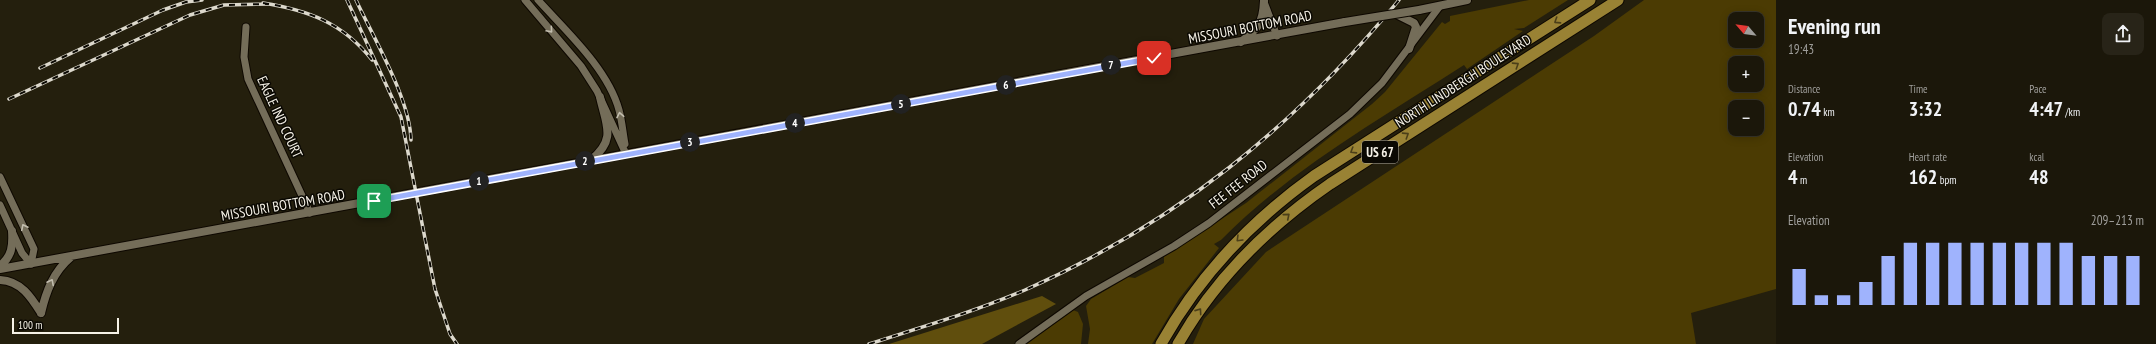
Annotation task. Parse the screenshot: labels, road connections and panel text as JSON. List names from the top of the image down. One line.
{"streets":{"highway":["NORTH LINDBERGH BOULEVARD","US 67"],"street":["MISSOURI BOTTOM ROAD","EAGLE IND COURT","FEE FEE ROAD"]},"crossings":[["MISSOURI BOTTOM ROAD","EAGLE IND COURT"],["MISSOURI BOTTOM ROAD","FEE FEE ROAD"]],"scale_bar":"100 m","north":"top left","page":{"heading":["Evening run","19:43"],"map_buttons":["+","−"],"pins":["7","6","5","4","3","2","1"],"stats":[["Distance","0.74 km"],["Time","3:32"],["Pace","4:47 /km"],["Elevation","4 m"],["Heart rate","162 bpm"],["kcal","48"]],"chart":["Elevation","209–213 m"],"scale":"100 m"}}
